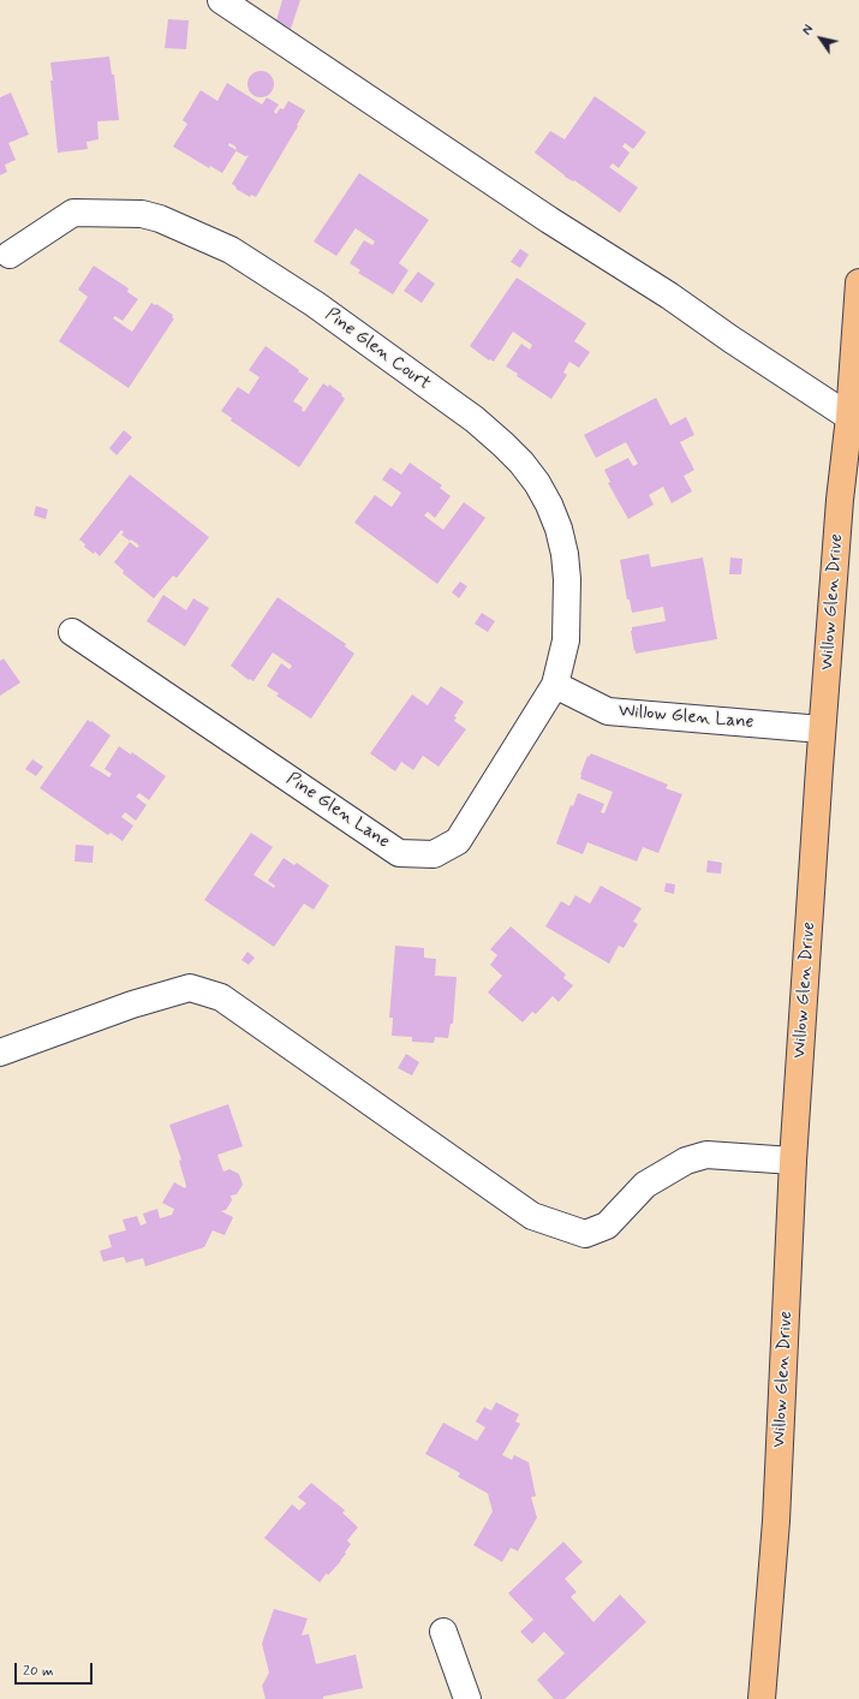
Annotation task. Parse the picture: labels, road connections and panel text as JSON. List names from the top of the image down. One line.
{"streets":{"main road":["Willow Glen Drive"],"street":["Pine Glen Court","Willow Glen Lane","Pine Glen Lane"]},"crossings":[["Pine Glen Court","Willow Glen Lane"],["Pine Glen Court","Pine Glen Lane"],["Willow Glen Drive","Willow Glen Lane"],["Willow Glen Lane","Pine Glen Lane"]],"scale_bar":"20 m","north":"top left"}
